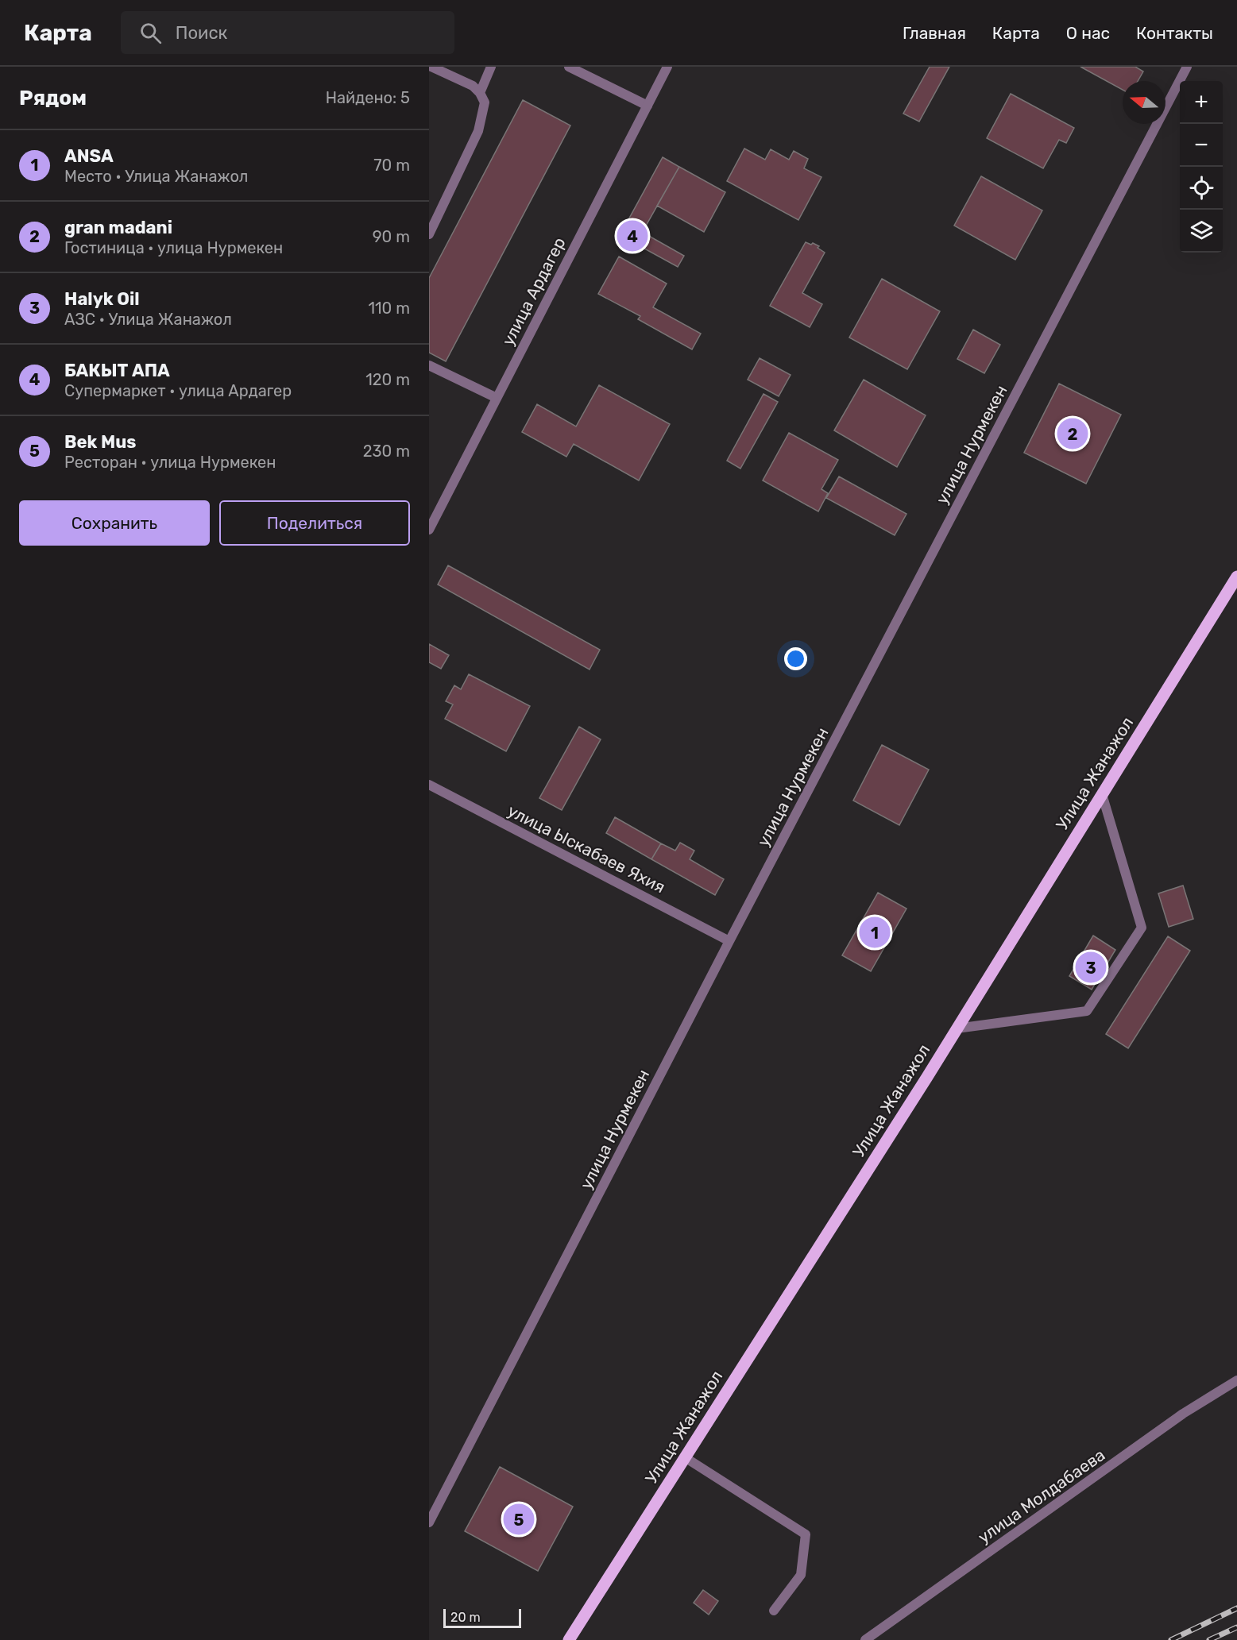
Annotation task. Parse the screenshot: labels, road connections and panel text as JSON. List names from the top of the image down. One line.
{"streets":{"main road":["Улица Жанажол"],"street":["улица Ардагер","улица Нурмекен","улица Ыскабаев Яхия","улица Молдабаева"]},"crossings":[["улица Нурмекен","улица Ыскабаев Яхия"]],"scale_bar":"20 m","north":"left","page":{"header":"Карта","search":"Поиск","nav":["Главная","Карта","О нас","Контакты"],"heading":["Рядом","Найдено: 5"],"map_buttons":["+","−"],"list":[{"mark":"1","name":"ANSA","note":"Место · Улица Жанажол","value":"70 m"},{"mark":"2","name":"gran madani","note":"Гостиница · улица Нурмекен","value":"90 m"},{"mark":"3","name":"Halyk Oil","note":"АЗС · Улица Жанажол","value":"110 m"},{"mark":"4","name":"БАКЫТ АПА","note":"Супермаркет · улица Ардагер","value":"120 m"},{"mark":"5","name":"Bek Mus","note":"Ресторан · улица Нурмекен","value":"230 m"}],"pins":["4","2","1","3","5"],"buttons":["Сохранить","Поделиться"],"scale":"20 m"}}
